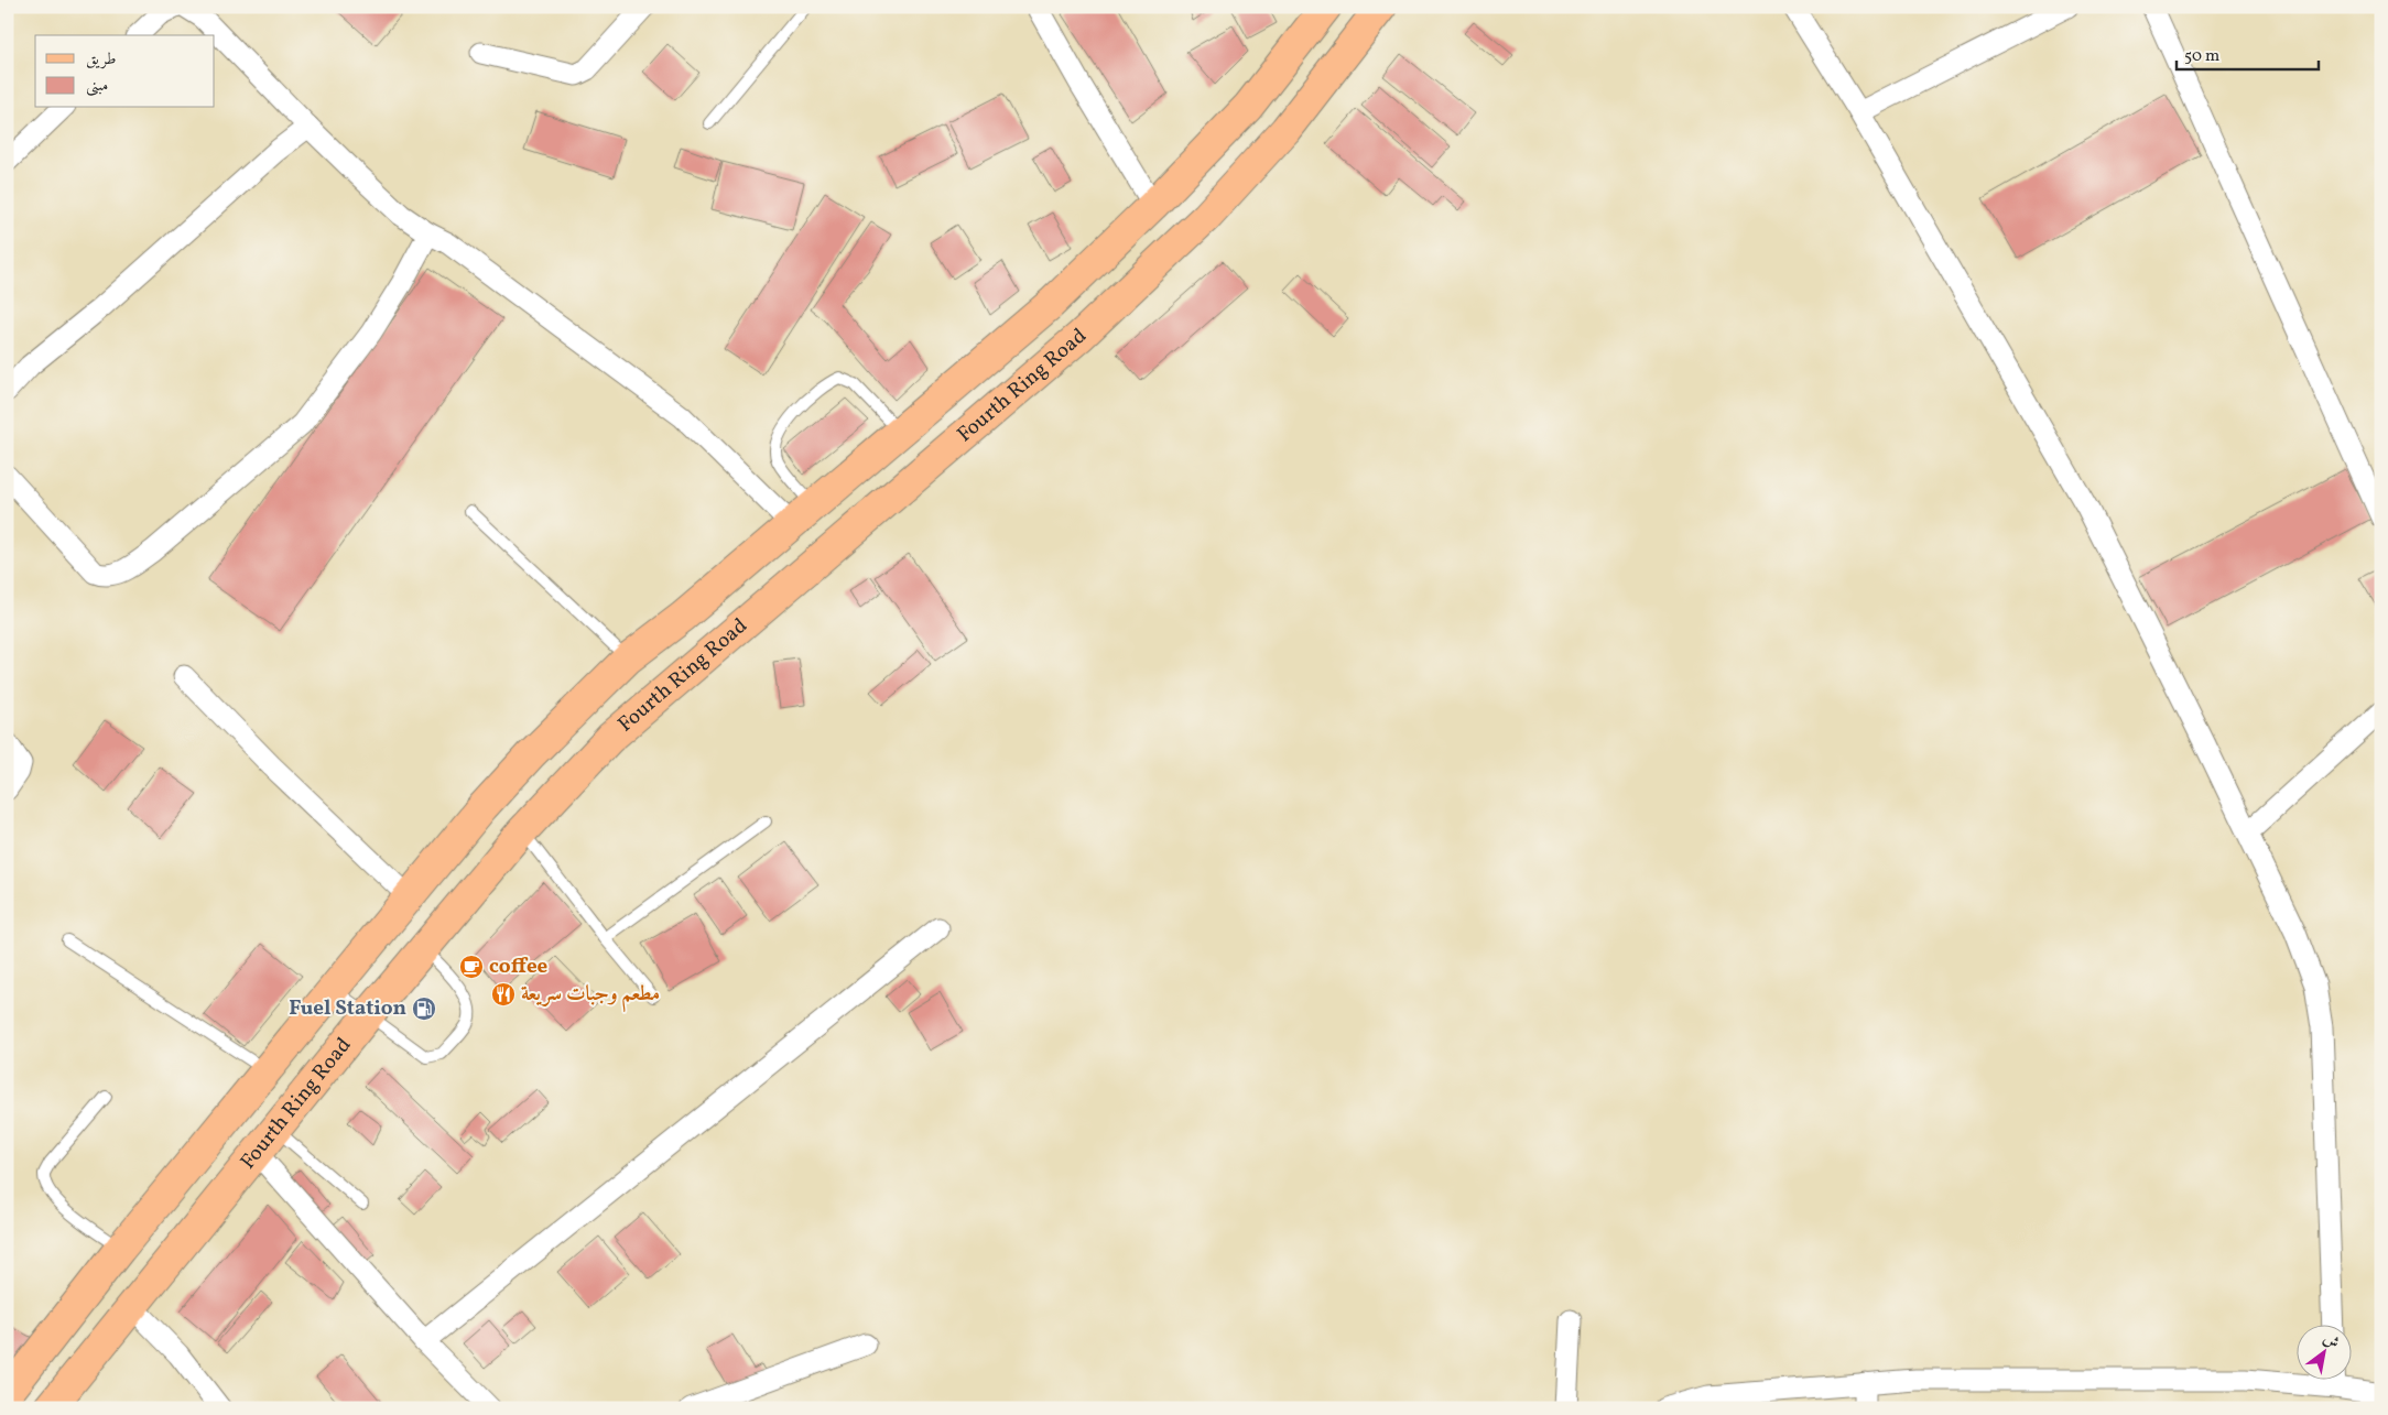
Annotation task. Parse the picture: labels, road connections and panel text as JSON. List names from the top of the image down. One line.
{"streets":{"main road":["Fourth Ring Road"]},"places":{"cafe":["coffee"],"restaurant":["مطعم وجبات سريعة"],"fuel station":["Fuel Station"]},"legend":["طريق","مبنى"],"scale_bar":"50 m","north":"top right"}
